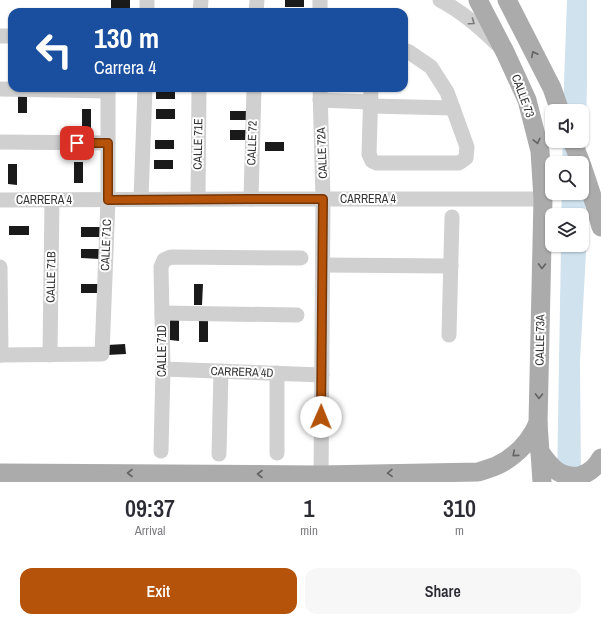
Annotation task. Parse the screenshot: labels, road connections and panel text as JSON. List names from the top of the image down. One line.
{"streets":{"main road":["CALLE 73","CALLE 73A"],"street":["CALLE 72","CALLE 71E","CALLE 72A","CARRERA 4","CALLE 71C","CALLE 71B","CALLE 71D","CARRERA 4D"]},"crossings":[["CALLE 73","CARRERA 4"],["CALLE 73","CALLE 73A"],["CALLE 72","CARRERA 4"],["CALLE 71E","CARRERA 4"],["CALLE 72A","CARRERA 4"],["CALLE 72A","CARRERA 4D"],["CARRERA 4","CALLE 71C"],["CARRERA 4","CALLE 71B"],["CARRERA 4","CALLE 73A"],["CALLE 71C","CALLE 71B"],["CALLE 71D","CARRERA 4D"]],"one_way":["CALLE 73A"],"page":{"turn":["130 m","Carrera 4"],"eta":["09:37","Arrival","1","min","310","m"],"buttons":["Exit","Share"]}}
